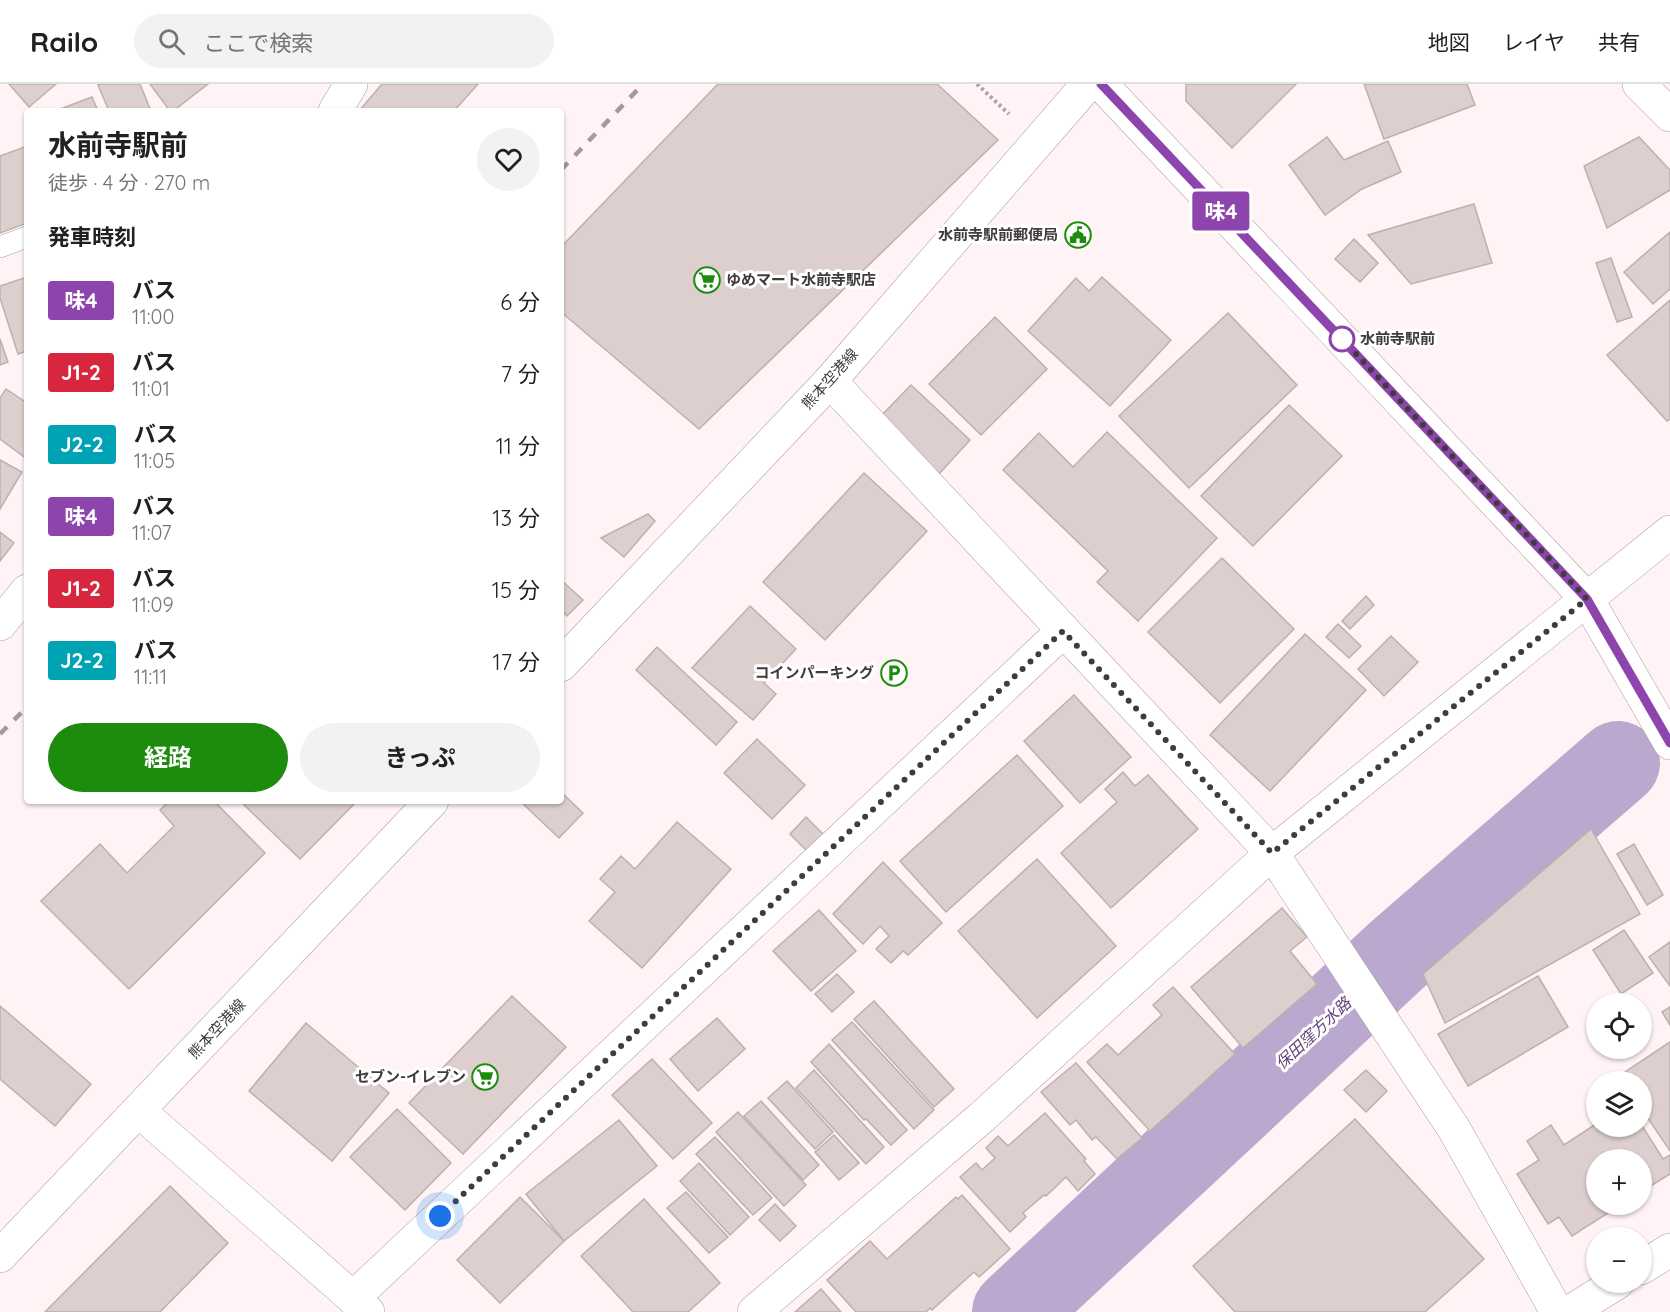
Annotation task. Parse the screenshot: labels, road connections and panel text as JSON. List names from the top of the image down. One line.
{"streets":{"street":["熊本空港線"]},"water":["保田窪方水路"],"places":{"public building":["水前寺駅前郵便局"],"supermarket":["ゆめマート水前寺駅店","セブン-イレブン"],"other":["水前寺駅前"],"parking":["コインパーキング"]},"lines":["bus line 味4"],"page":{"header":"Railo","search":"ここで検索","nav":["地図","レイヤ","共有"],"on_map":"味4","heading":[["水前寺駅前","徒歩 · 4 分 · 270 m"],"発車時刻"],"list":[{"mark":"味4","name":"バス","note":"11:00","value":"6 分"},{"mark":"J1-2","name":"バス","note":"11:01","value":"7 分"},{"mark":"J2-2","name":"バス","note":"11:05","value":"11 分"},{"mark":"味4","name":"バス","note":"11:07","value":"13 分"},{"mark":"J1-2","name":"バス","note":"11:09","value":"15 分"},{"mark":"J2-2","name":"バス","note":"11:11","value":"17 分"}],"buttons":["経路","きっぷ"],"map_buttons":["+","−"]}}
